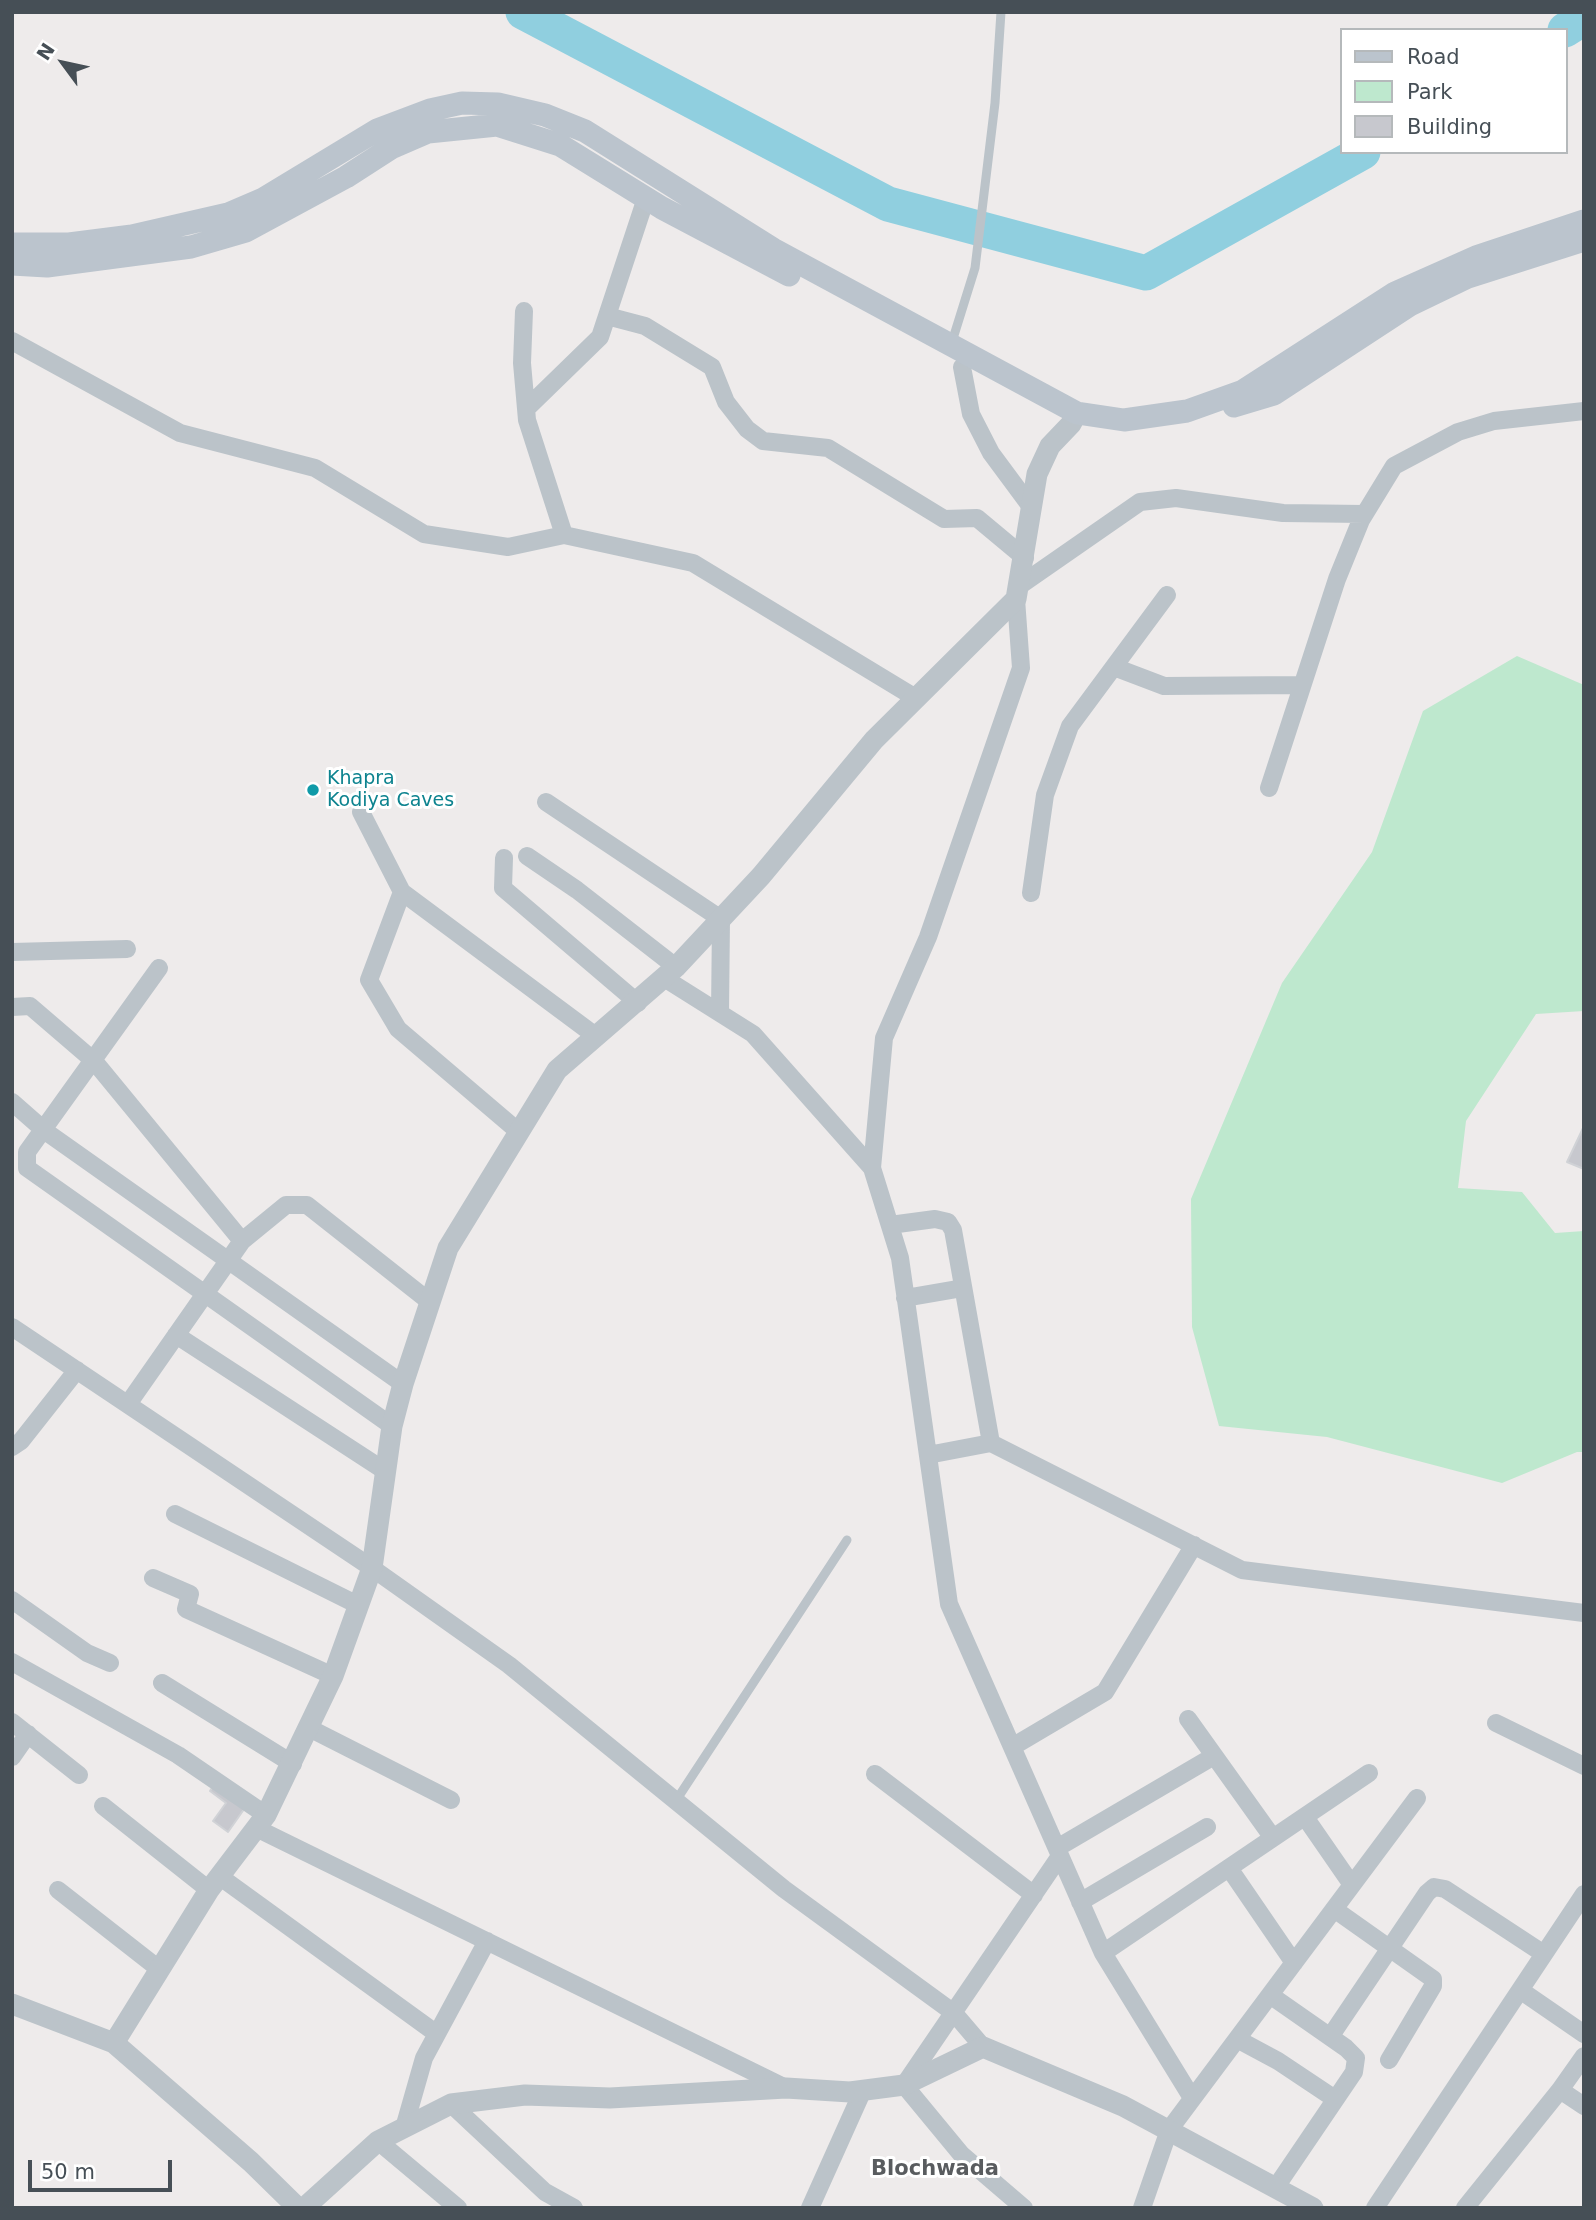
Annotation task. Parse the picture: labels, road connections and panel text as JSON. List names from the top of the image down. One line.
{"districts":["Blochwada"],"places":["Khapra Kodiya Caves"],"legend":["Road","Park","Building"],"scale_bar":"50 m","north":"top left"}
